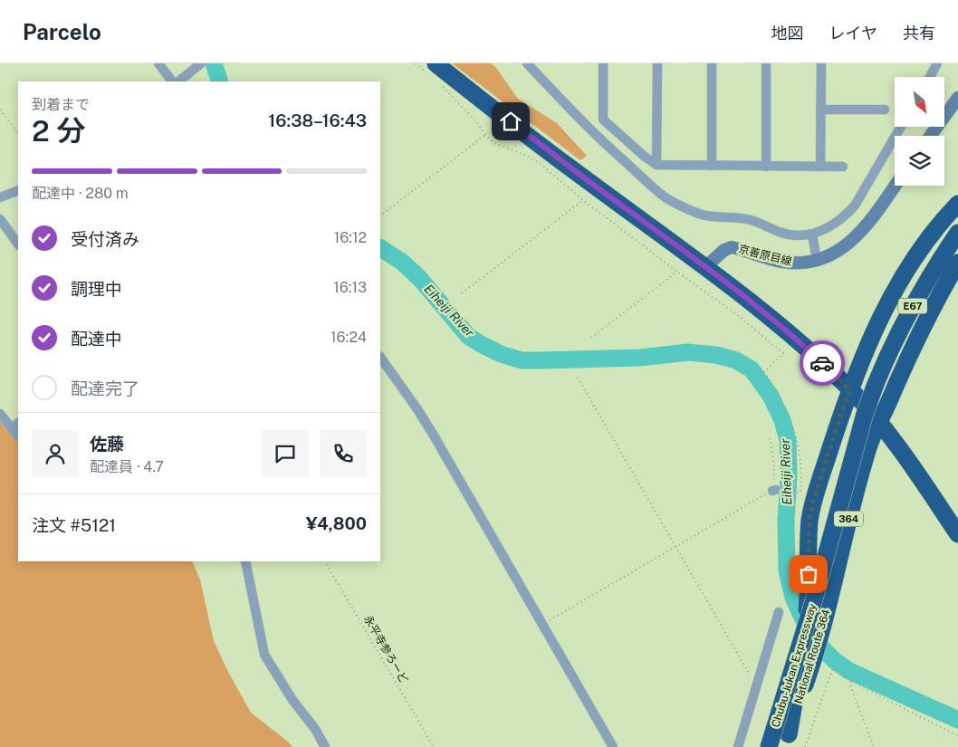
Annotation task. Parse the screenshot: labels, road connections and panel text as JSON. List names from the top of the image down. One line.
{"streets":{"highway":["E67","364","National Route 364","Chubu-Jukan Expressway"],"main road":["京善原目線"],"path":["永平寺参ろーど"]},"water":["Eiheiji River"],"north":"bottom right","page":{"header":"Parcelo","nav":["地図","レイヤ","共有"],"heading":["2 分","到着まで","16:38–16:43"],"panel":["佐藤","配達員 · 4.7","注文 #5121","¥4,800"],"bar":"配達中 · 280 m","list":[["受付済み","16:12"],["調理中","16:13"],["配達中","16:24"],"配達完了"]}}
